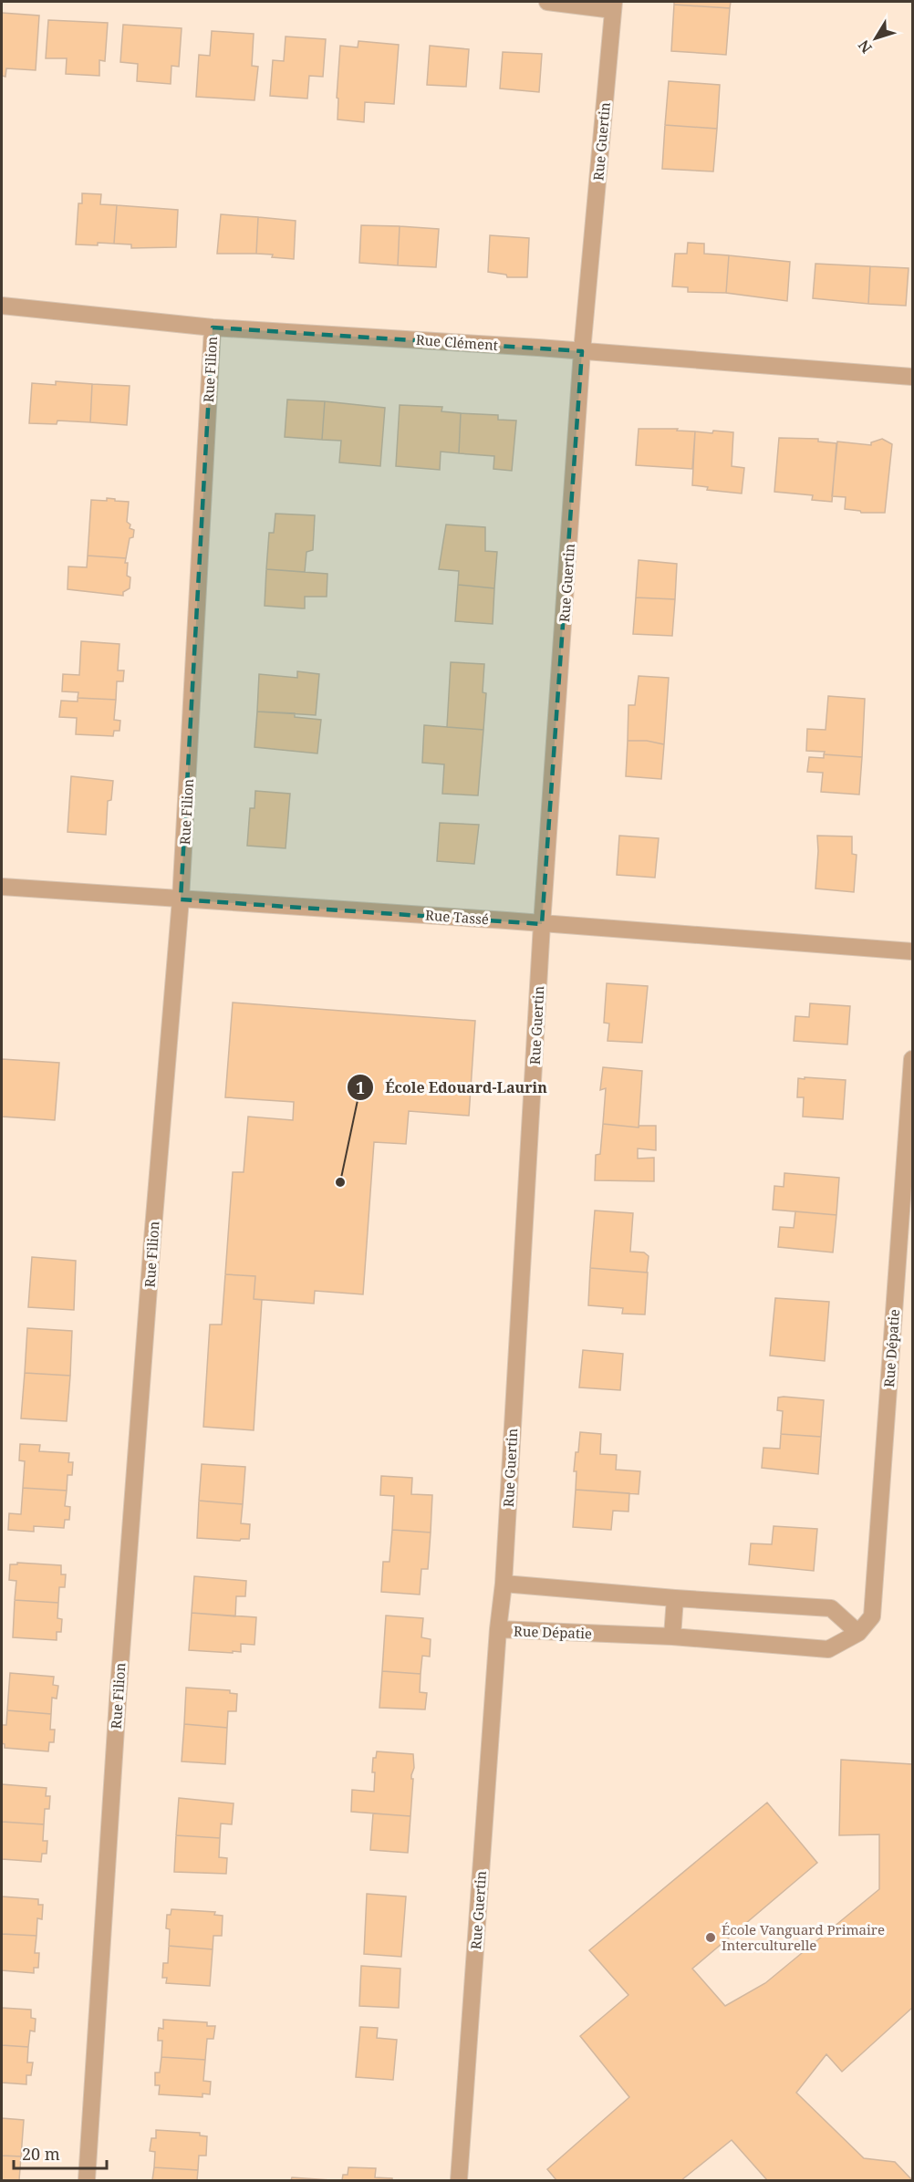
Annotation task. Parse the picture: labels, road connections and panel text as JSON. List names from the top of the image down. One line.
{"streets":{"street":["Rue Guertin","Rue Clément","Rue Filion","Rue Tassé","Rue Dépatie"]},"crossings":[["Rue Guertin","Rue Clément"],["Rue Guertin","Rue Tassé"],["Rue Guertin","Rue Dépatie"],["Rue Clément","Rue Filion"],["Rue Filion","Rue Tassé"]],"places":["École Edouard-Laurin","École Vanguard Primaire Interculturelle"],"scale_bar":"20 m","north":"bottom left"}
